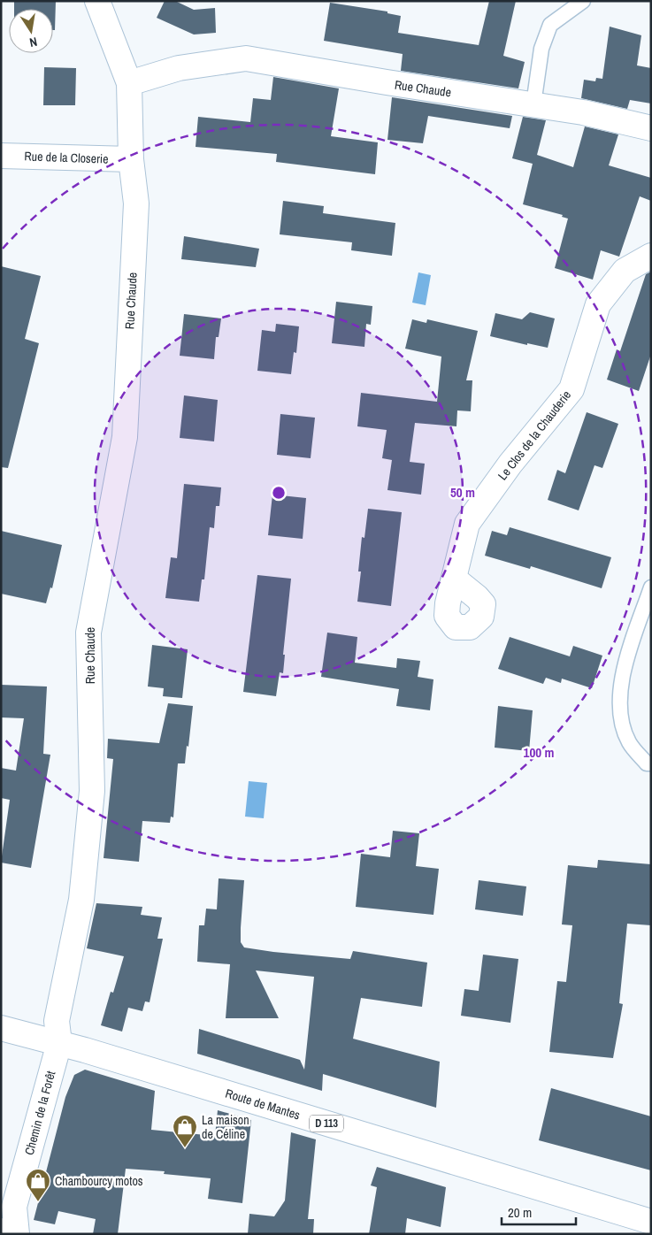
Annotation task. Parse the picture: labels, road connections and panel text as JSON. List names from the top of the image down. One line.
{"streets":{"street":["Rue Chaude","Rue de la Closerie","Le Clos de la Chauderie","Route de Mantes","Chemin de la Forêt","D 113"]},"crossings":[["Rue Chaude","Rue de la Closerie"],["Rue Chaude","Route de Mantes"],["Rue Chaude","Chemin de la Forêt"],["Route de Mantes","Chemin de la Forêt"]],"places":{"shop":["La maison de Céline","Chambourcy motos"]},"scale_bar":"20 m","north":"bottom","rings":["50 m","100 m"]}
